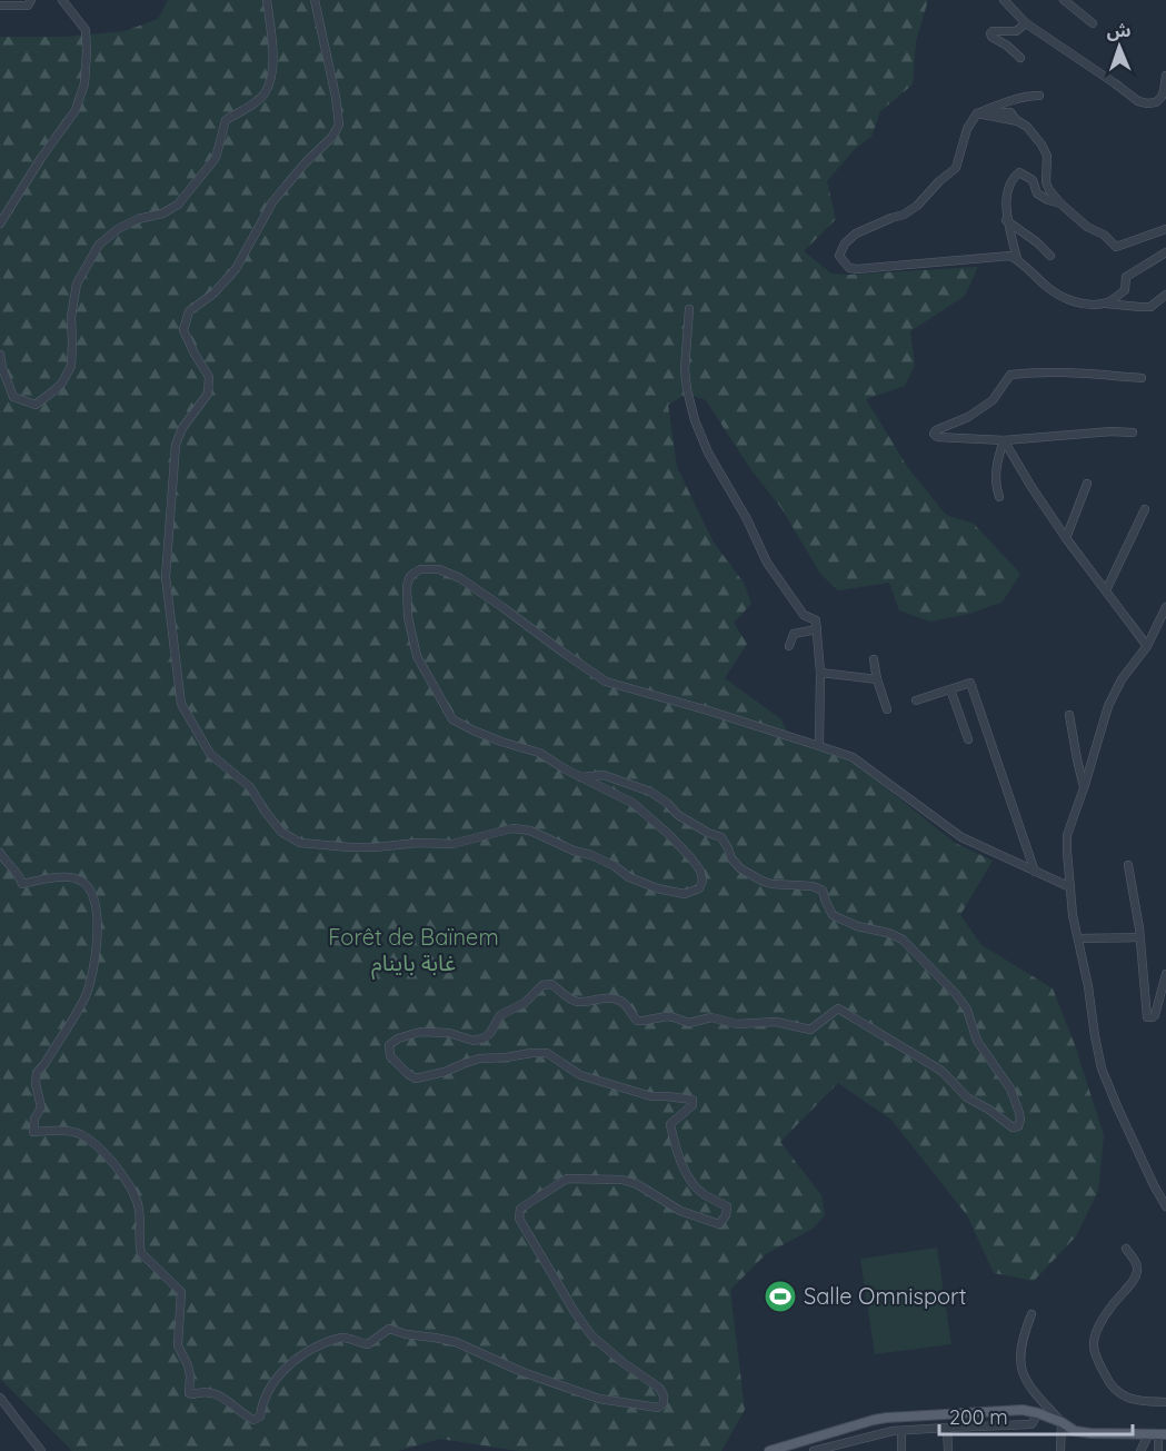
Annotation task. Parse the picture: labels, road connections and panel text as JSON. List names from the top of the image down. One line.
{"parks":["Forêt de Baïnem غابة باينام"],"places":{"sports":["Salle Omnisport"]},"scale_bar":"200 m","north":"top"}
